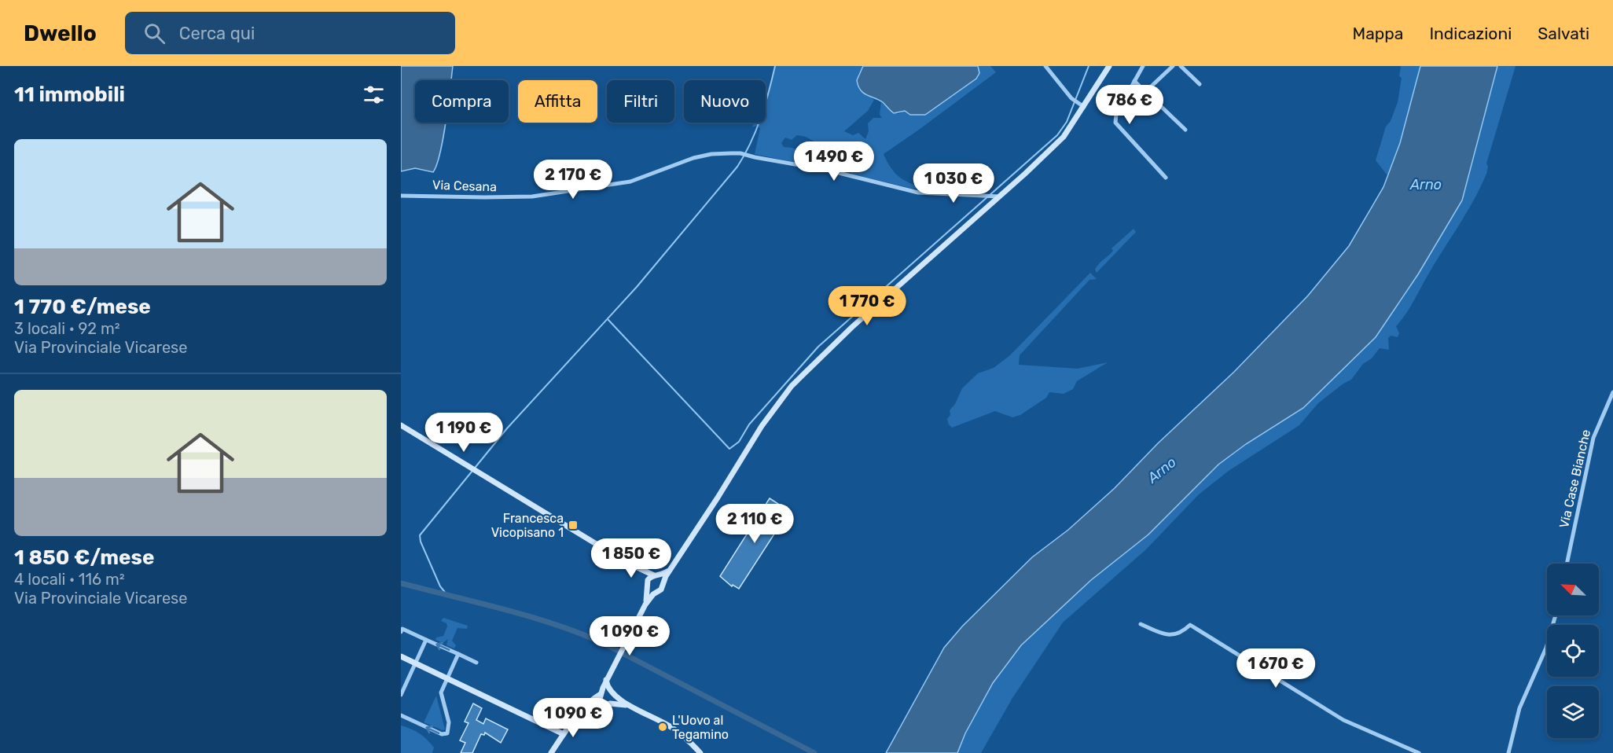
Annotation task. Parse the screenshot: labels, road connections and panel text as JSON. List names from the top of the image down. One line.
{"streets":{"street":["Via Cesana","Via Case Bianche"]},"water":["Arno"],"places":{"transit":["Francesca Vicopisano 1"],"other":["L'Uovo al Tegamino"]},"north":"top left","page":{"header":"Dwello","search":"Cerca qui","nav":["Mappa","Indicazioni","Salvati"],"heading":"11 immobili","chip":["Compra","Affitta","Filtri","Nuovo"],"price":["786 €","1 490 €","2 170 €","1 030 €","1 770 €","1 190 €","2 110 €","1 850 €","1 090 €","1 670 €","1 090 €"],"list":[{"name":"1 770 €/mese","note":"3 locali · 92 m² · Via Provinciale Vicarese"},{"name":"1 850 €/mese","note":"4 locali · 116 m² · Via Provinciale Vicarese"}]}}
